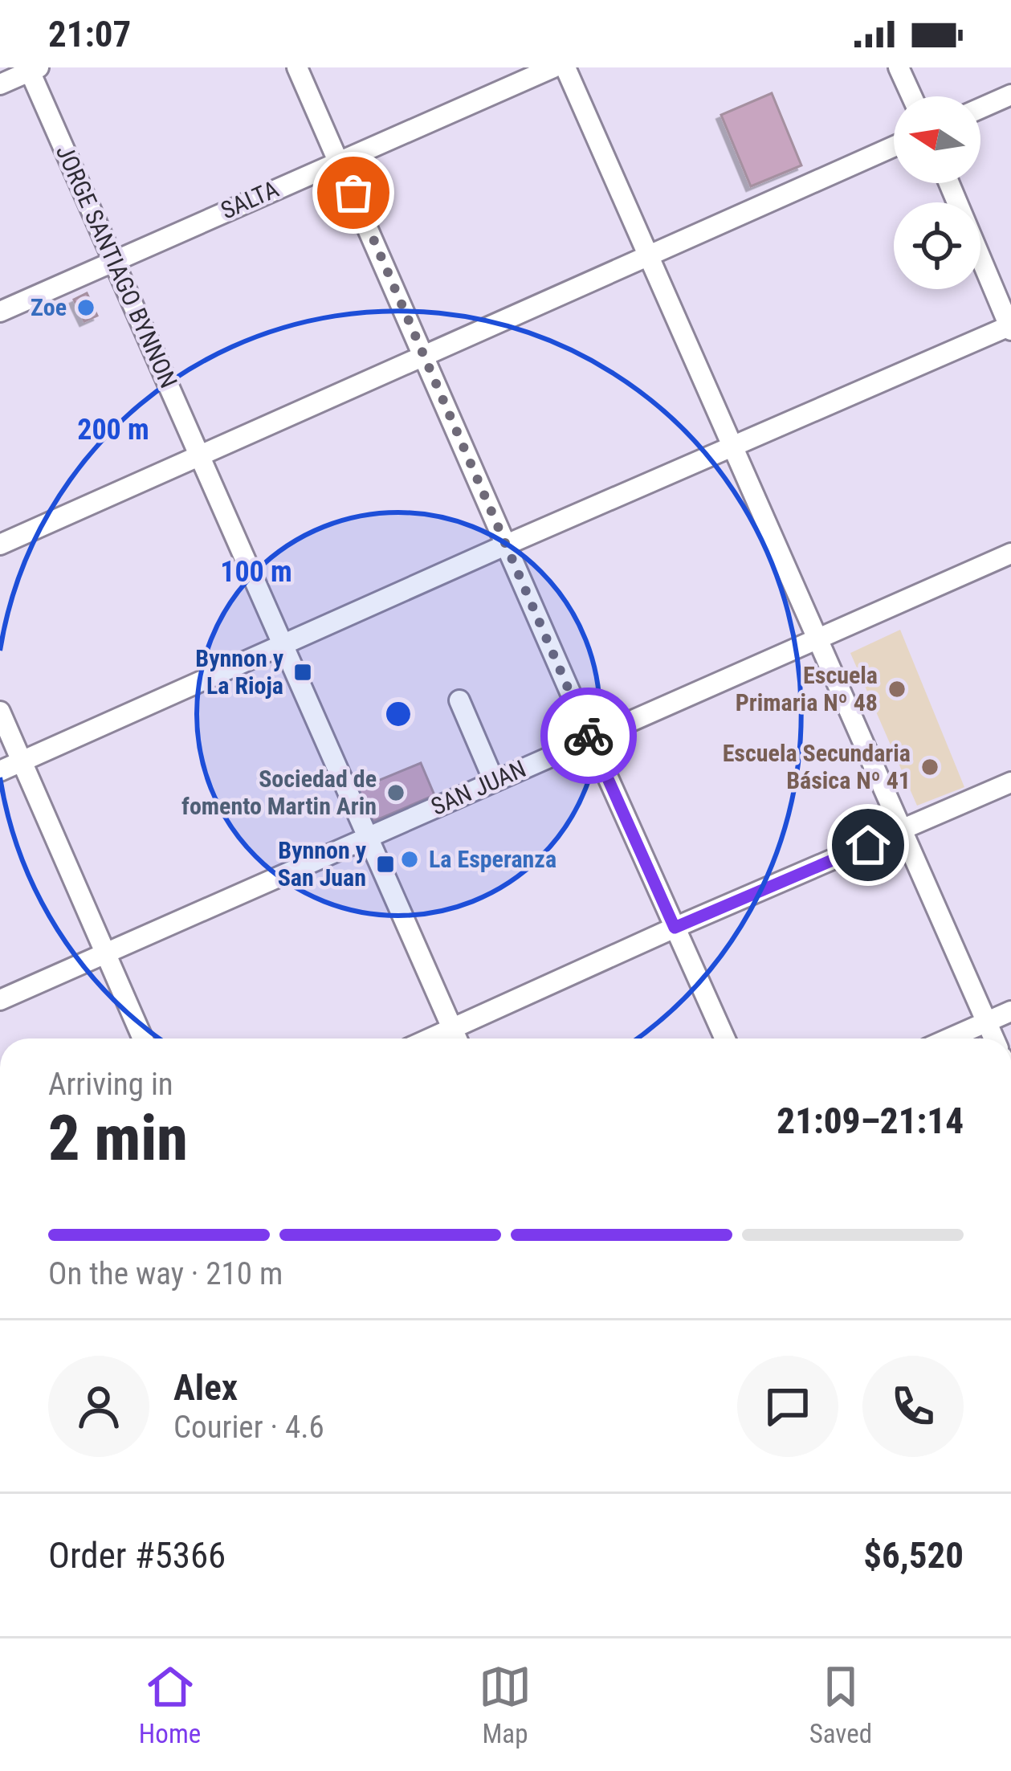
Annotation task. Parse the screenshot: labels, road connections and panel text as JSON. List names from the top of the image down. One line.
{"streets":{"street":["SALTA","JORGE SANTIAGO BYNNON","SAN JUAN"]},"crossings":[["SALTA","JORGE SANTIAGO BYNNON"],["JORGE SANTIAGO BYNNON","SAN JUAN"]],"places":{"other":["Zoe","Escuela Primaria Nº 48","Escuela Secundaria Básica Nº 41","Sociedad de fomento Martin Arin","La Esperanza"],"transit":["Bynnon y La Rioja","Bynnon y San Juan"]},"north":"left","page":{"status":"21:07","heading":["2 min","Arriving in","21:09–21:14"],"panel":["Alex","Courier · 4.6","Order #5366","$6,520"],"bar":"On the way · 210 m","tabs":["Home","Map","Saved"]},"rings":["200 m","100 m"]}
